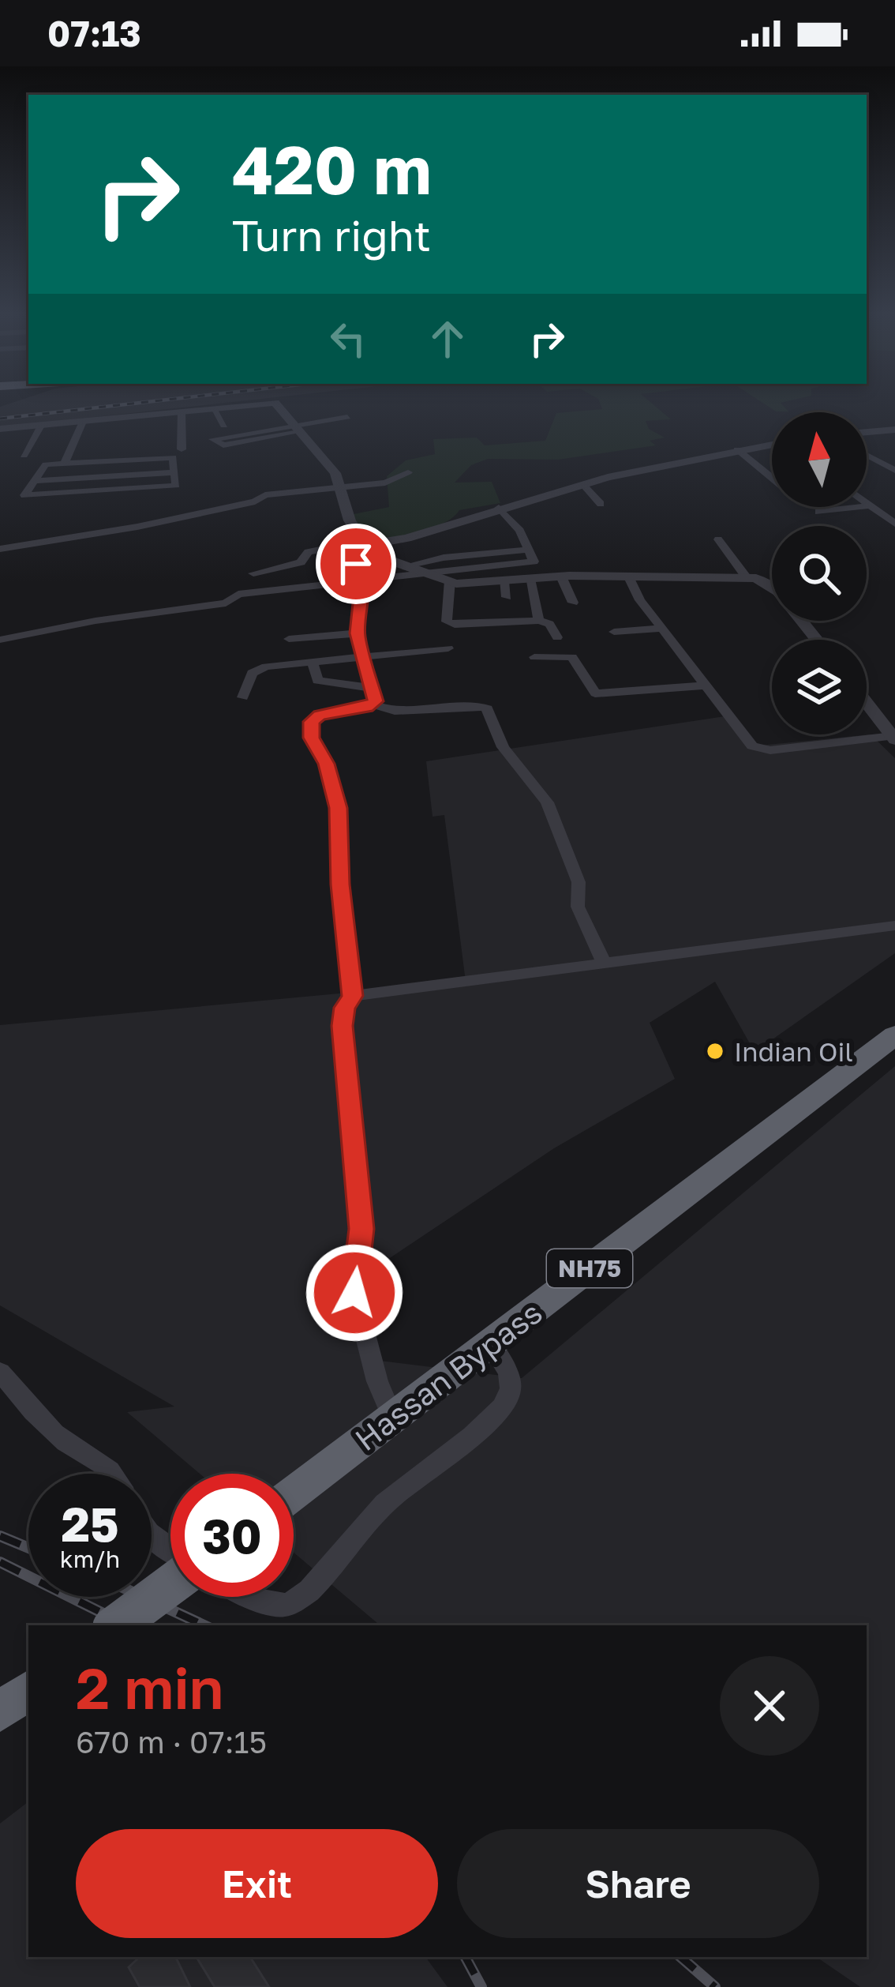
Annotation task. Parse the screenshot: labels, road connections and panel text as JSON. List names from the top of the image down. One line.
{"streets":{"highway":["NH75","Hassan Bypass"]},"places":["Indian Oil"],"north":"top","page":{"status":"07:13","turn":["420 m","Turn right"],"speed":"25 km/h","limit":"30","heading":["2 min","670 m · 07:15"],"buttons":["Exit","Share"]}}
